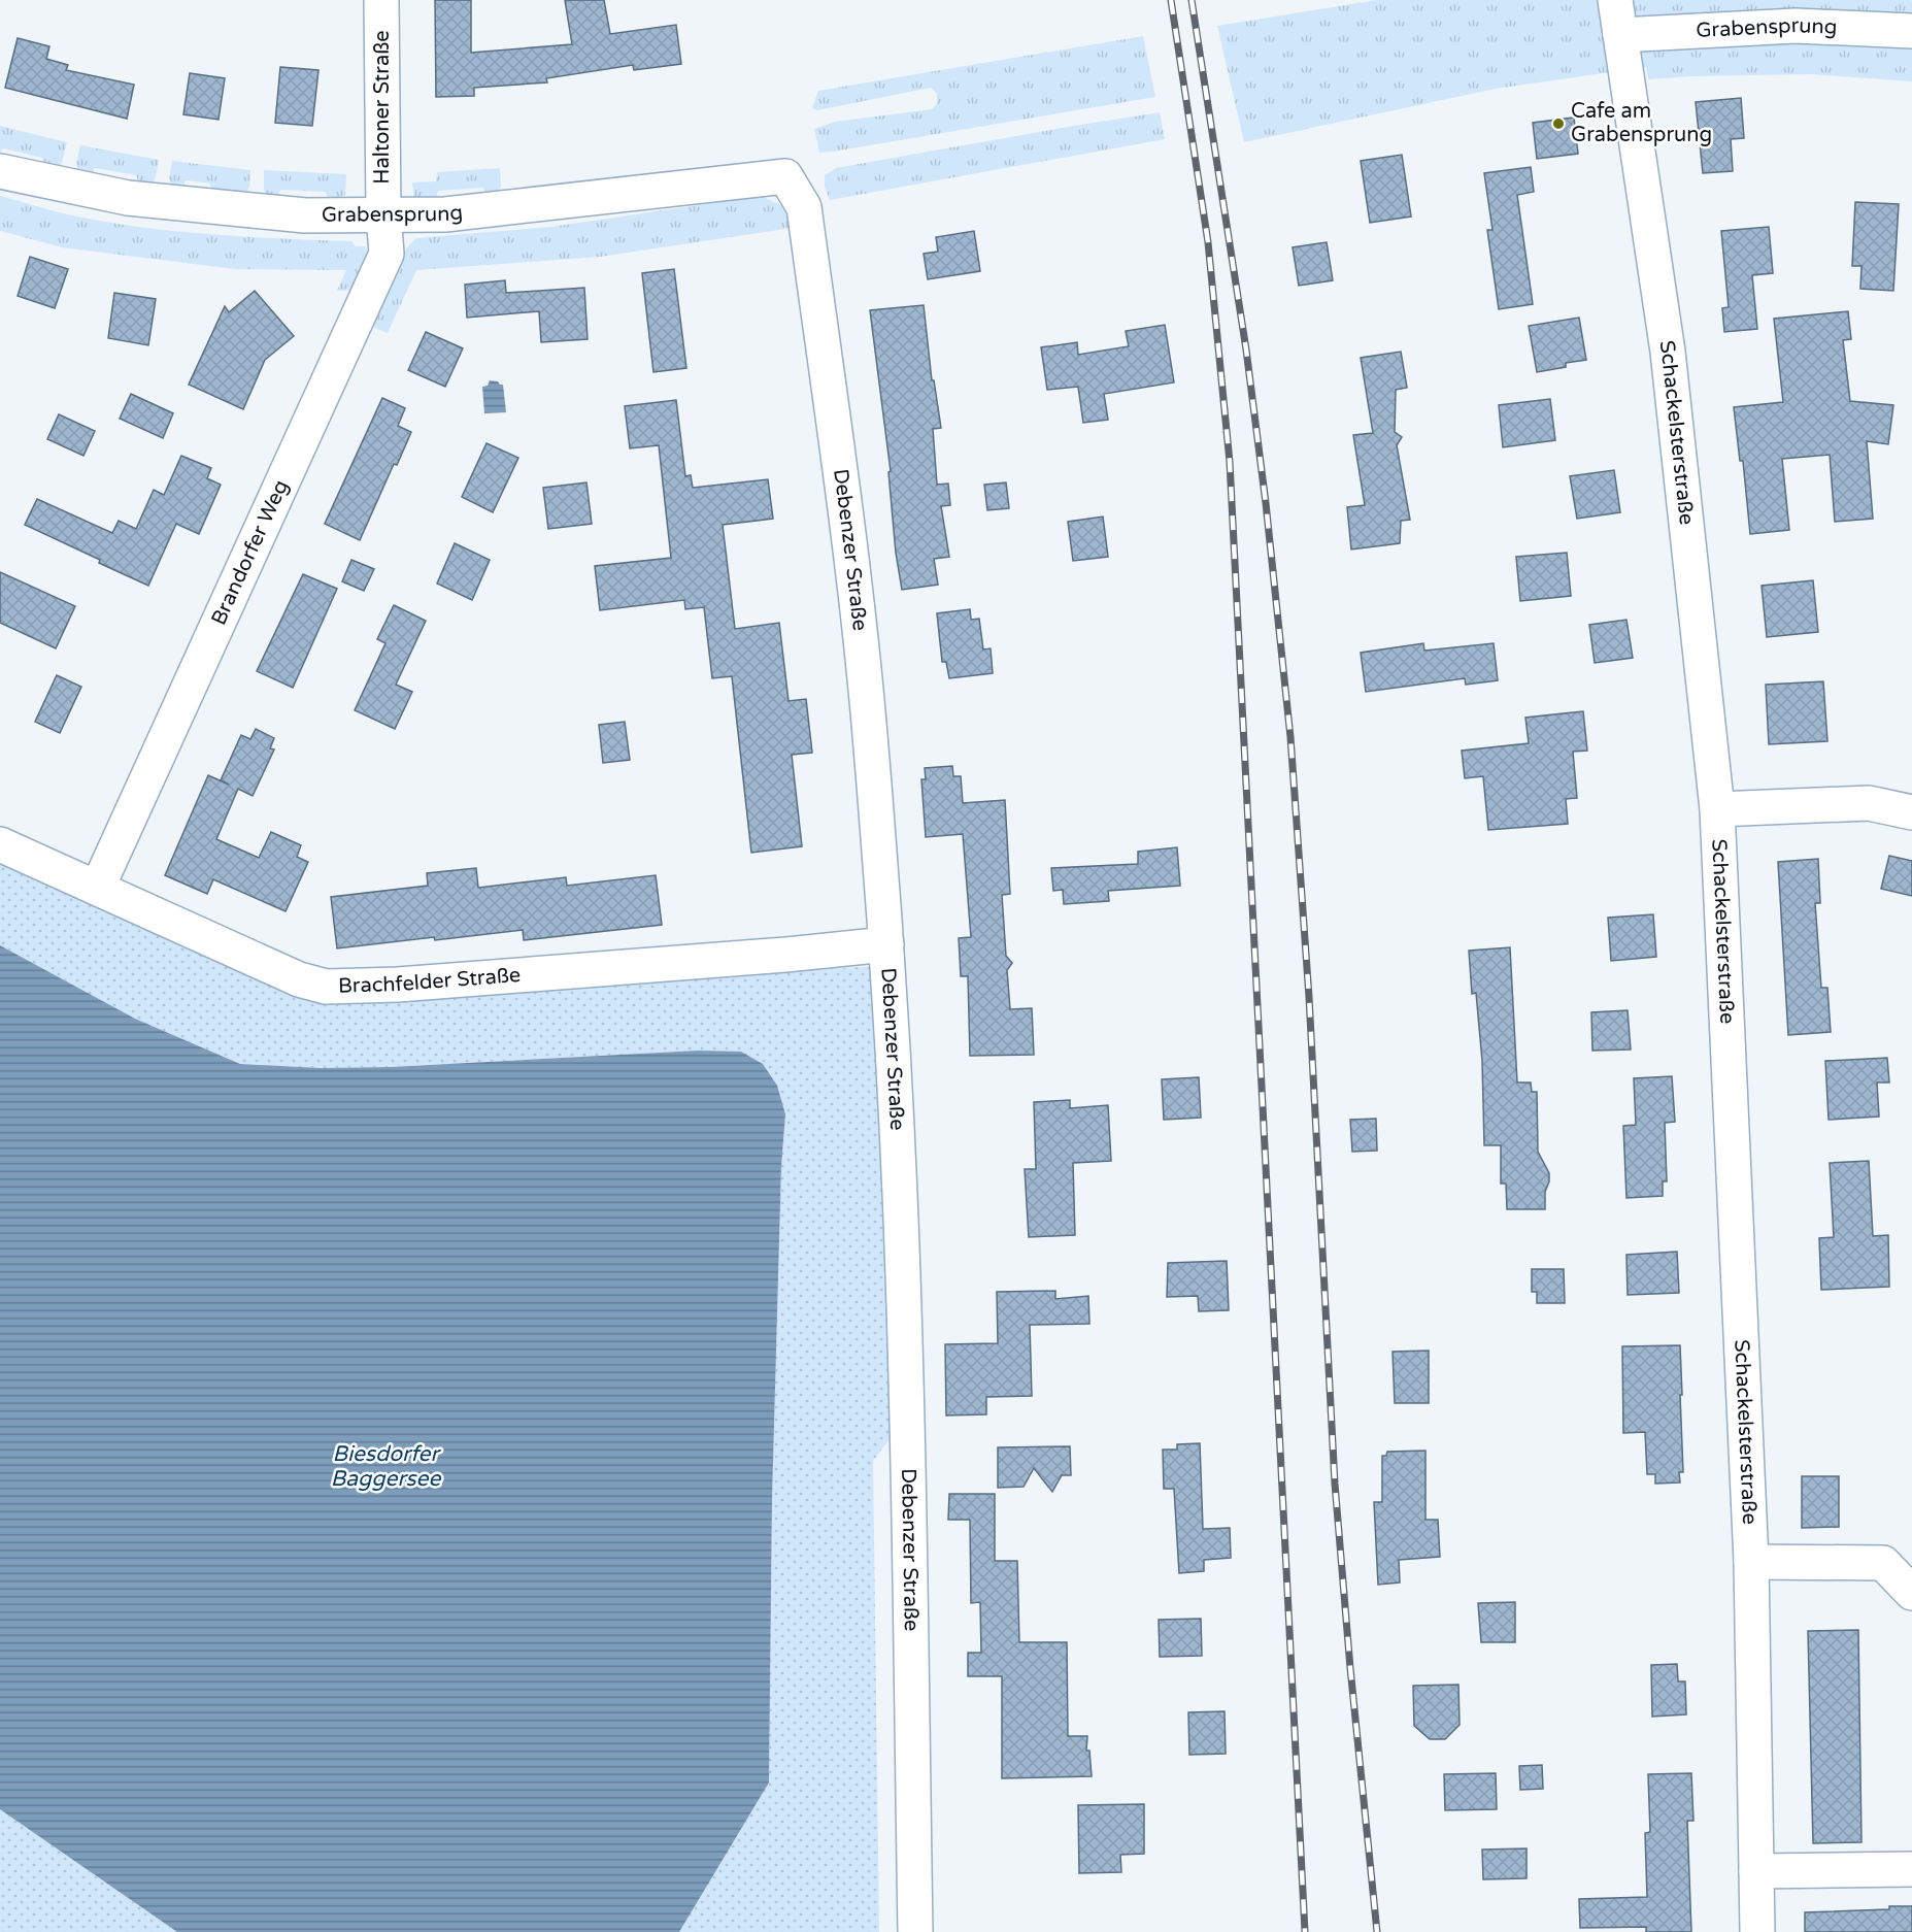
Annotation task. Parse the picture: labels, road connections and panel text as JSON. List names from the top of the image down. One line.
{"streets":{"street":["Grabensprung","Haltoner Straße","Schackelsterstraße","Debenzer Straße","Brandorfer Weg","Brachfelder Straße"]},"crossings":[["Grabensprung","Haltoner Straße"],["Grabensprung","Schackelsterstraße"],["Grabensprung","Debenzer Straße"],["Grabensprung","Brandorfer Weg"],["Haltoner Straße","Brandorfer Weg"],["Debenzer Straße","Brachfelder Straße"],["Brandorfer Weg","Brachfelder Straße"]],"water":["Biesdorfer Baggersee"],"places":["Cafe am Grabensprung"]}
